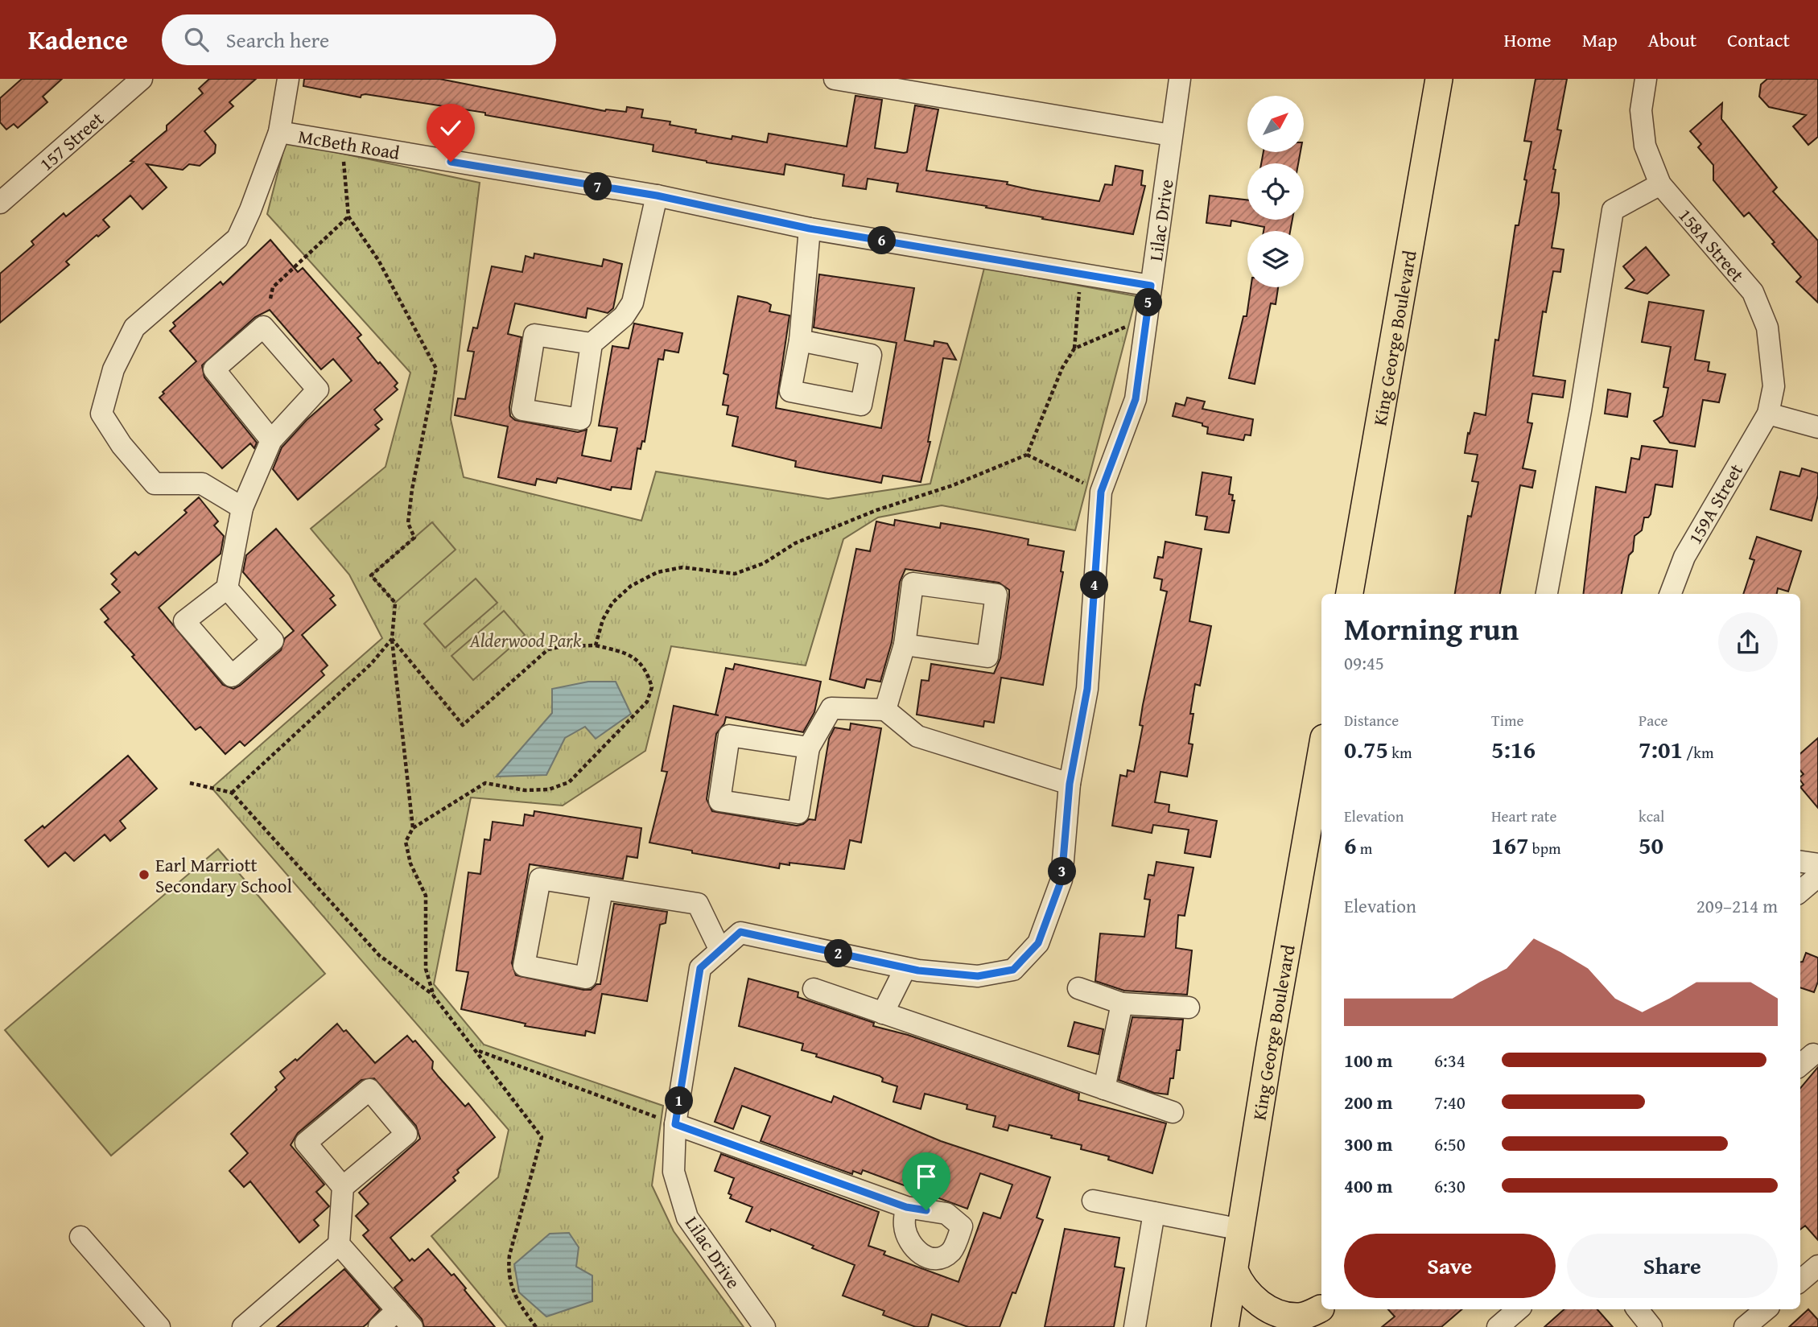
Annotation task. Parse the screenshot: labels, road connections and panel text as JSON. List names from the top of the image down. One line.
{"streets":{"main road":["King George Boulevard"],"street":["157 Street","McBeth Road","Lilac Drive","158A Street","159A Street"]},"crossings":[["McBeth Road","Lilac Drive"],["158A Street","159A Street"]],"parks":["Alderwood Park"],"places":["Earl Marriott Secondary School"],"north":"top right","page":{"header":"Kadence","search":"Search here","nav":["Home","Map","About","Contact"],"pins":["7","6","5","4","3","2","1"],"heading":["Morning run","09:45"],"stats":[["Distance","0.75 km"],["Time","5:16"],["Pace","7:01 /km"],["Elevation","6 m"],["Heart rate","167 bpm"],["kcal","50"]],"chart":["Elevation","209–214 m"],"list":[{"name":"100 m","note":"6:34"},{"name":"200 m","note":"7:40"},{"name":"300 m","note":"6:50"},{"name":"400 m","note":"6:30"}],"buttons":["Save","Share"]}}
